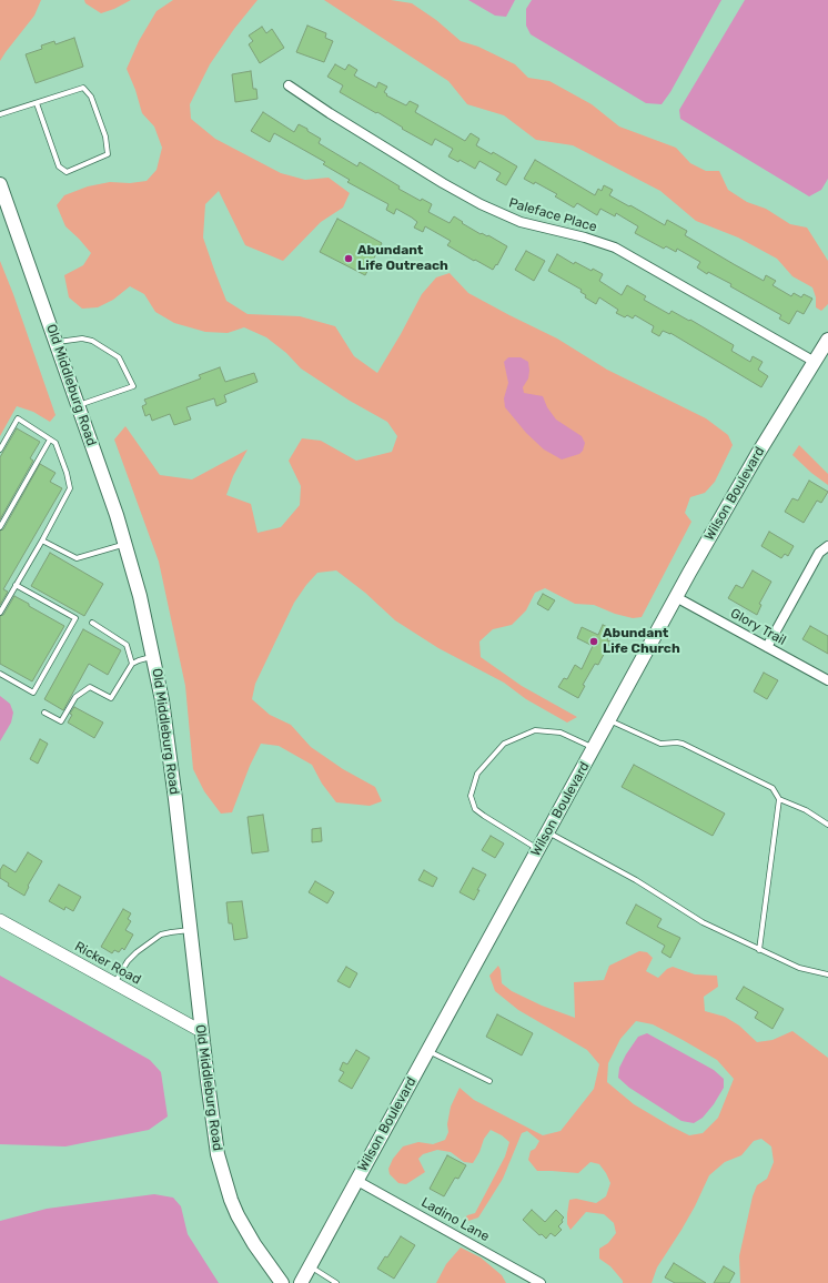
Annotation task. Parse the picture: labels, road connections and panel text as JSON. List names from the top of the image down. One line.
{"streets":{"main road":["Old Middleburg Road","Wilson Boulevard"],"street":["Paleface Place","Glory Trail","Ricker Road","Ladino Lane"]},"crossings":[["Paleface Place","Wilson Boulevard"],["Old Middleburg Road","Ricker Road"],["Wilson Boulevard","Glory Trail"],["Wilson Boulevard","Ladino Lane"]],"places":["Abundant Life Outreach","Abundant Life Church"]}
